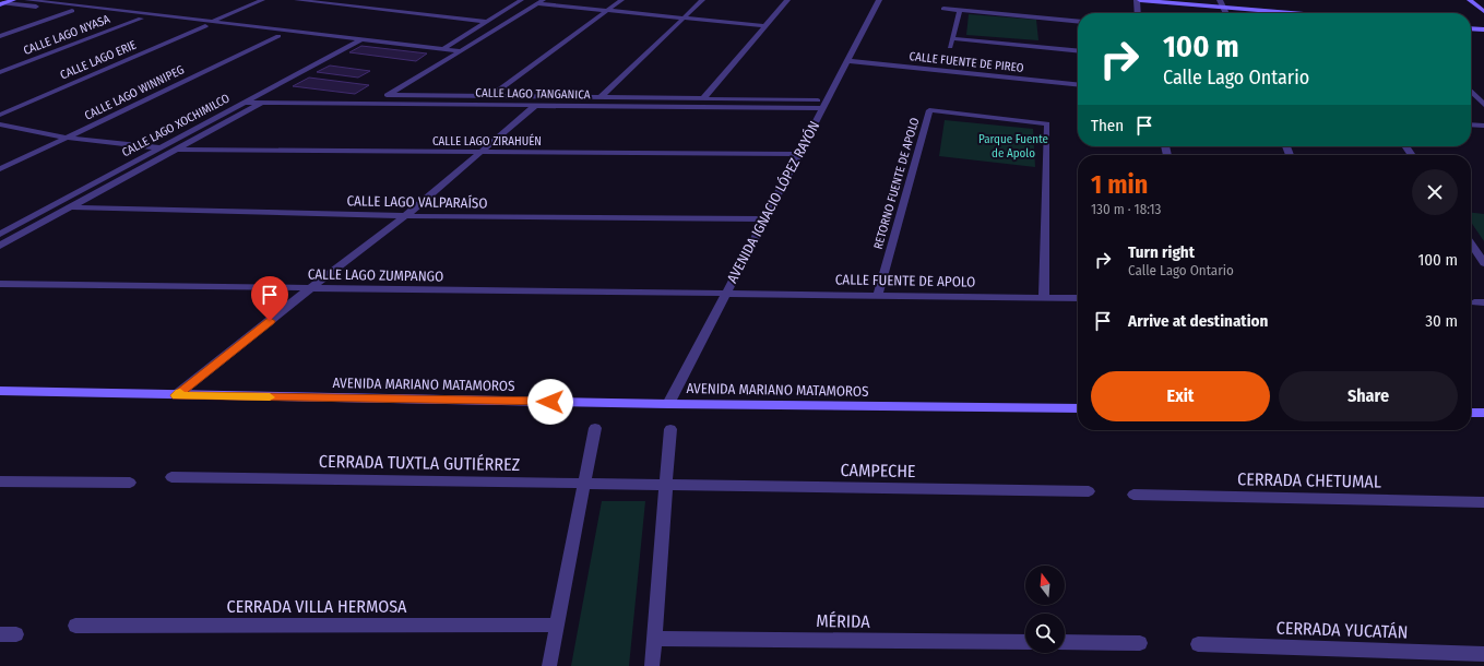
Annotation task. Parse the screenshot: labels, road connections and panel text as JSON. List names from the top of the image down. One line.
{"streets":{"street":["CALLE LAGO NYASA","CALLE LAGO ERIE","CALLE FUENTE DE PIREO","CALLE LAGO WINNIPEG","CALLE LAGO TANGANICA","CALLE LAGO XOCHIMILCO","CALLE LAGO ZIRAHUÉN","RETORNO FUENTE DE APOLO","CALLE LAGO VALPARAÍSO","AVENIDA IGNACIO LÓPEZ RAYÓN","CALLE LAGO ZUMPANGO","CALLE FUENTE DE APOLO","AVENIDA MARIANO MATAMOROS","CERRADA TUXTLA GUTIÉRREZ","CAMPECHE","CERRADA CHETUMAL","CERRADA VILLA HERMOSA","MÉRIDA","CERRADA YUCATÁN"]},"crossings":[["CALLE FUENTE DE PIREO","AVENIDA IGNACIO LÓPEZ RAYÓN"],["CALLE LAGO TANGANICA","CALLE LAGO XOCHIMILCO"],["CALLE LAGO TANGANICA","AVENIDA IGNACIO LÓPEZ RAYÓN"],["CALLE LAGO XOCHIMILCO","CALLE LAGO ZIRAHUÉN"],["CALLE LAGO XOCHIMILCO","CALLE LAGO VALPARAÍSO"],["CALLE LAGO ZIRAHUÉN","AVENIDA IGNACIO LÓPEZ RAYÓN"],["RETORNO FUENTE DE APOLO","CALLE FUENTE DE APOLO"],["CALLE LAGO VALPARAÍSO","AVENIDA IGNACIO LÓPEZ RAYÓN"],["AVENIDA IGNACIO LÓPEZ RAYÓN","CALLE LAGO ZUMPANGO"],["AVENIDA IGNACIO LÓPEZ RAYÓN","CALLE FUENTE DE APOLO"],["AVENIDA IGNACIO LÓPEZ RAYÓN","AVENIDA MARIANO MATAMOROS"],["CALLE LAGO ZUMPANGO","CALLE FUENTE DE APOLO"],["CERRADA TUXTLA GUTIÉRREZ","CAMPECHE"]],"parks":["Parque Fuente de Apolo"],"north":"top","page":{"turn":["100 m","Calle Lago Ontario"],"then":"Then","heading":["1 min","130 m · 18:13"],"list":[{"name":"Turn right","note":"Calle Lago Ontario","value":"100 m"},{"name":"Arrive at destination","value":"30 m"}],"buttons":["Exit","Share"]}}
